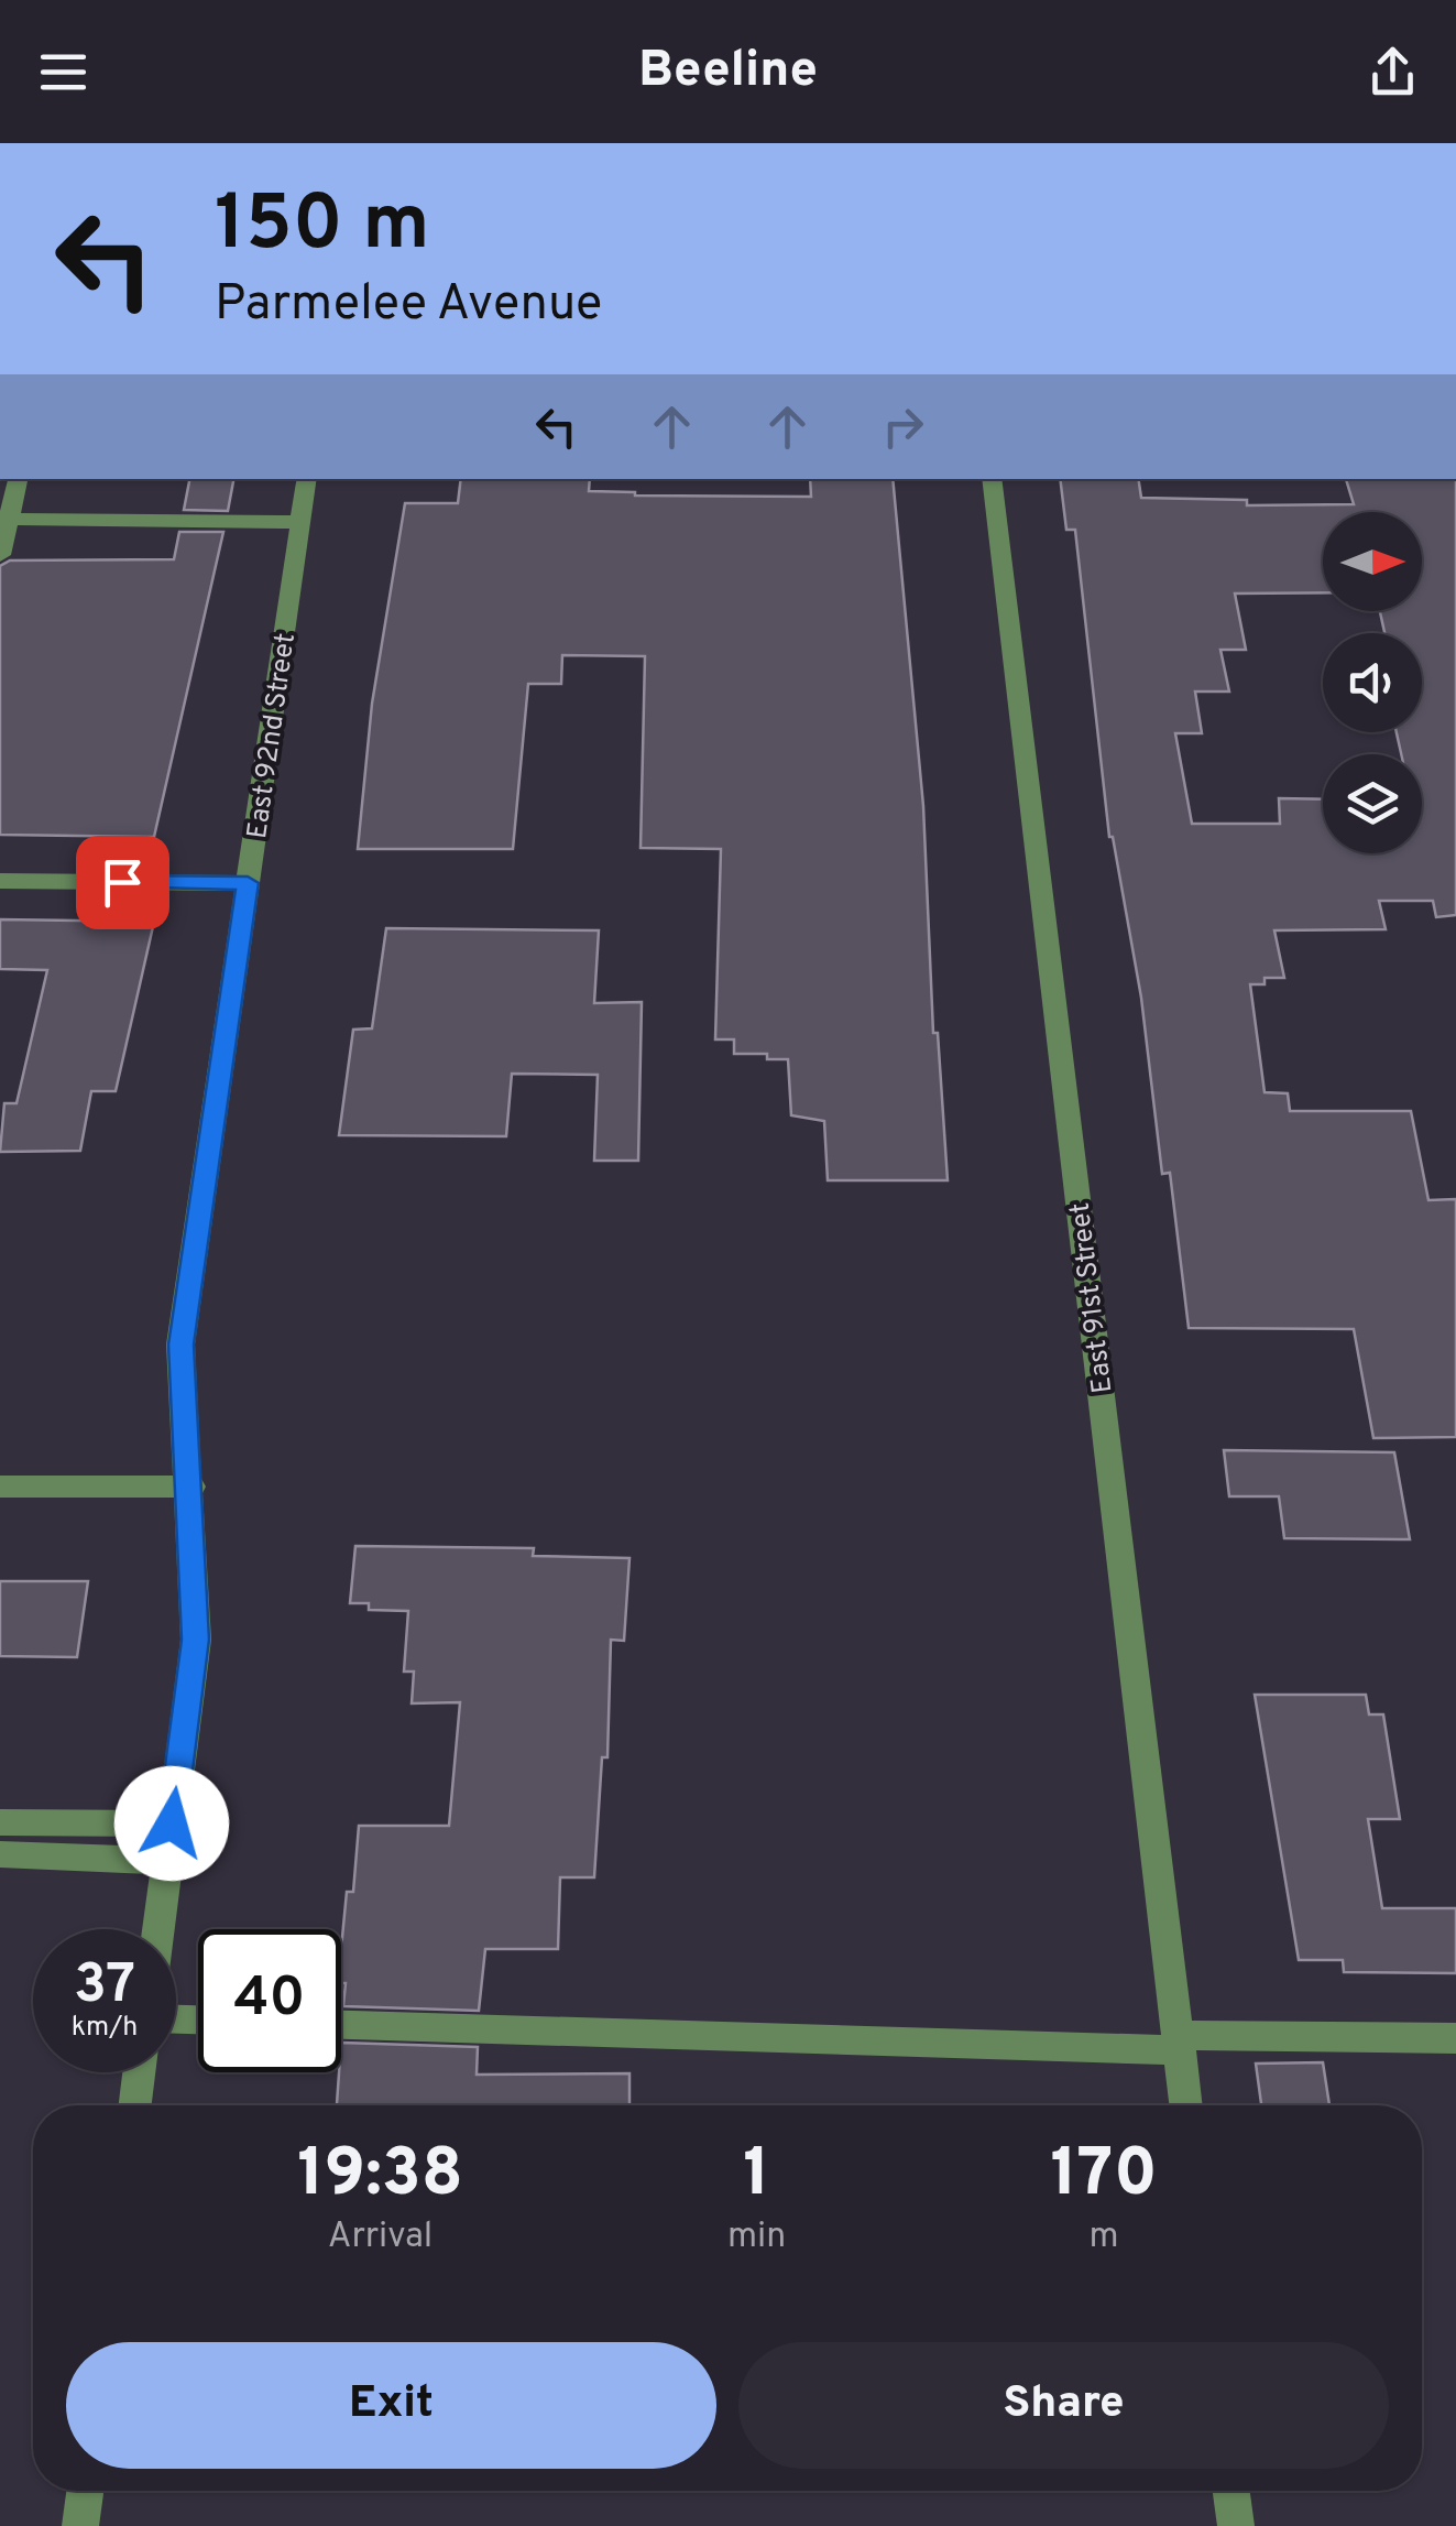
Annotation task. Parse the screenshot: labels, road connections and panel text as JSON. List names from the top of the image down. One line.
{"streets":{"street":["East 92nd Street","East 91st Street"]},"north":"right","page":{"header":"Beeline","turn":["150 m","Parmelee Avenue"],"speed":"37 km/h","limit":"40","eta":["19:38","Arrival","1","min","170","m"],"buttons":["Exit","Share"]}}
